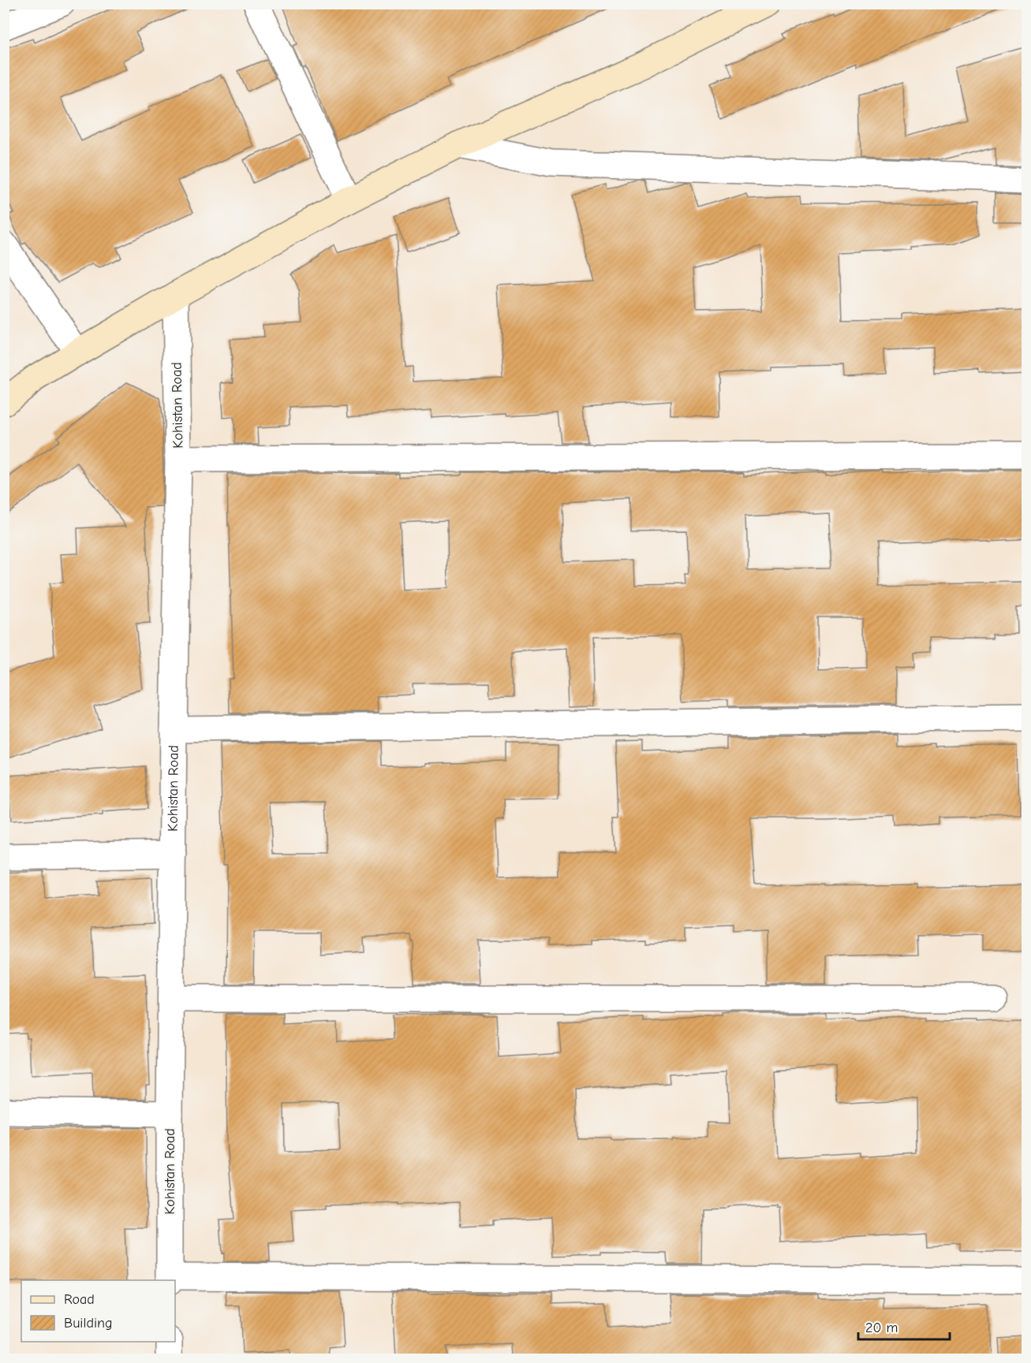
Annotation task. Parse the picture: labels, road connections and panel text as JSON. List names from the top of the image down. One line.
{"streets":{"street":["Kohistan Road"]},"legend":["Road","Building"],"scale_bar":"20 m"}
